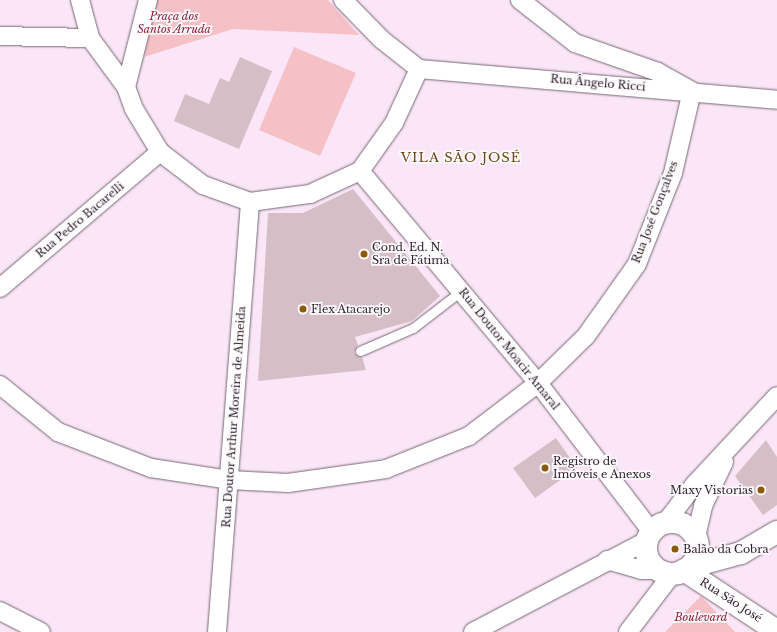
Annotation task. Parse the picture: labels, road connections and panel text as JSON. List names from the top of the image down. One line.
{"streets":{"street":["Rua Ângelo Ricci","Rua José Gonçalves","Rua Pedro Bacarelli","Rua Doutor Moacir Amaral","Rua Doutor Arthur Moreira de Almeida","Rua São José"]},"crossings":[["Rua Ângelo Ricci","Rua José Gonçalves"],["Rua José Gonçalves","Rua Doutor Moacir Amaral"],["Rua José Gonçalves","Rua Doutor Arthur Moreira de Almeida"]],"districts":["VILA SÃO JOSÉ"],"parks":["Praça dos Santos Arruda","Boulevard"],"places":["Cond. Ed. N. Sra de Fátima","Flex Atacarejo","Registro de Imóveis e Anexos","Maxy Vistorias","Balão da Cobra"]}
